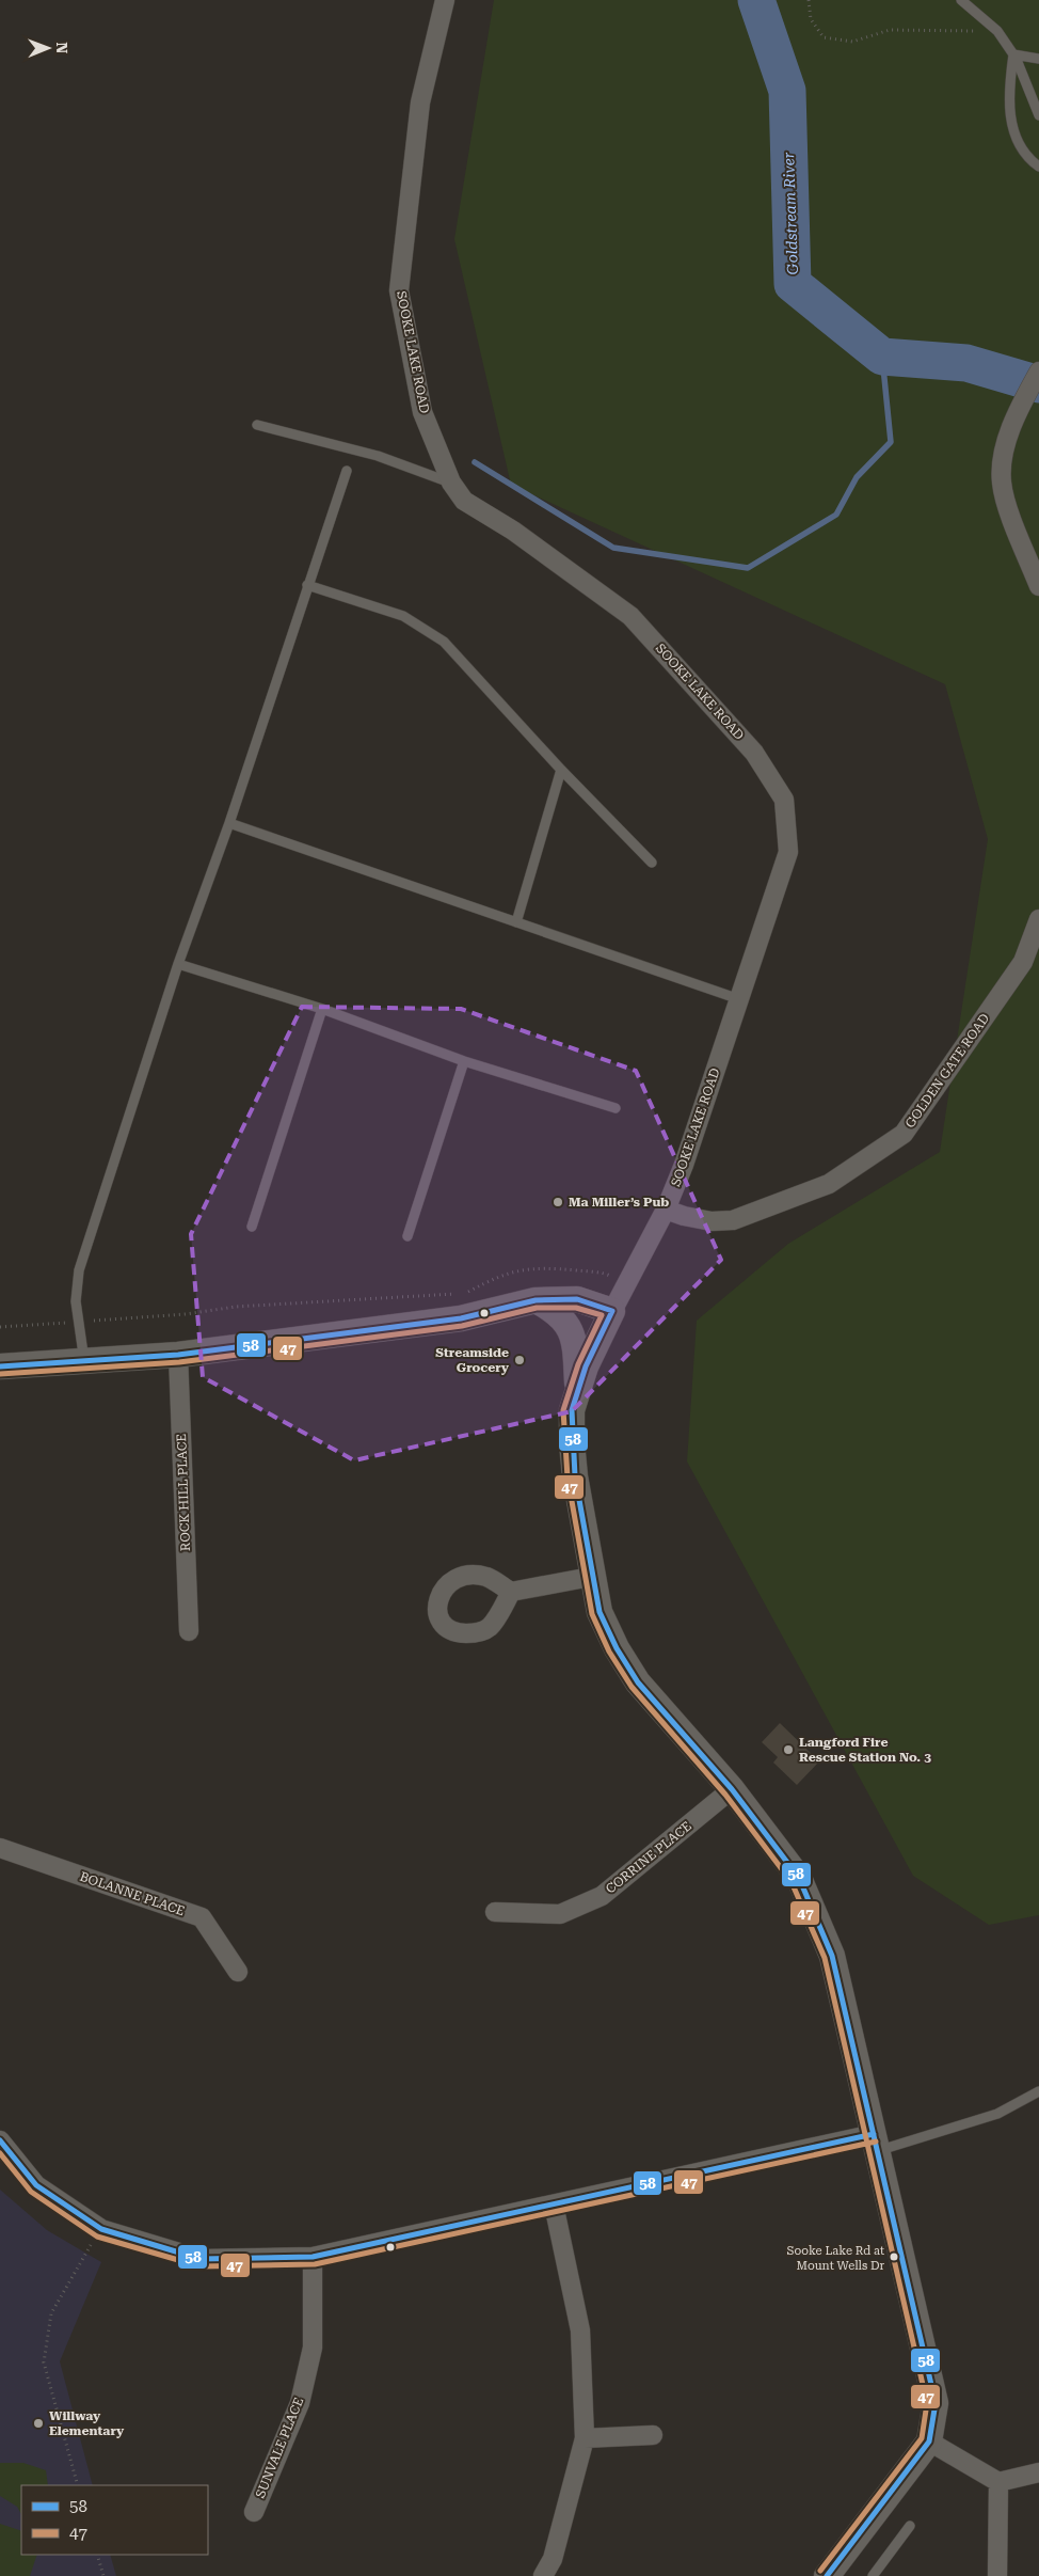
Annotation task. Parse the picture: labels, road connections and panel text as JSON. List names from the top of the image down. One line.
{"streets":{"street":["SOOKE LAKE ROAD","GOLDEN GATE ROAD","ROCK HILL PLACE","CORRINE PLACE","BOLANNE PLACE","SUNVALE PLACE"]},"crossings":[["SOOKE LAKE ROAD","GOLDEN GATE ROAD"],["SOOKE LAKE ROAD","CORRINE PLACE"]],"water":["Goldstream River"],"places":["Ma Miller’s Pub","Streamside Grocery","Langford Fire Rescue Station No. 3","Sooke Lake Rd at Mount Wells Dr","Willway Elementary"],"lines":["transit line 58","transit line 47"],"legend":["58","47"],"north":"right"}
